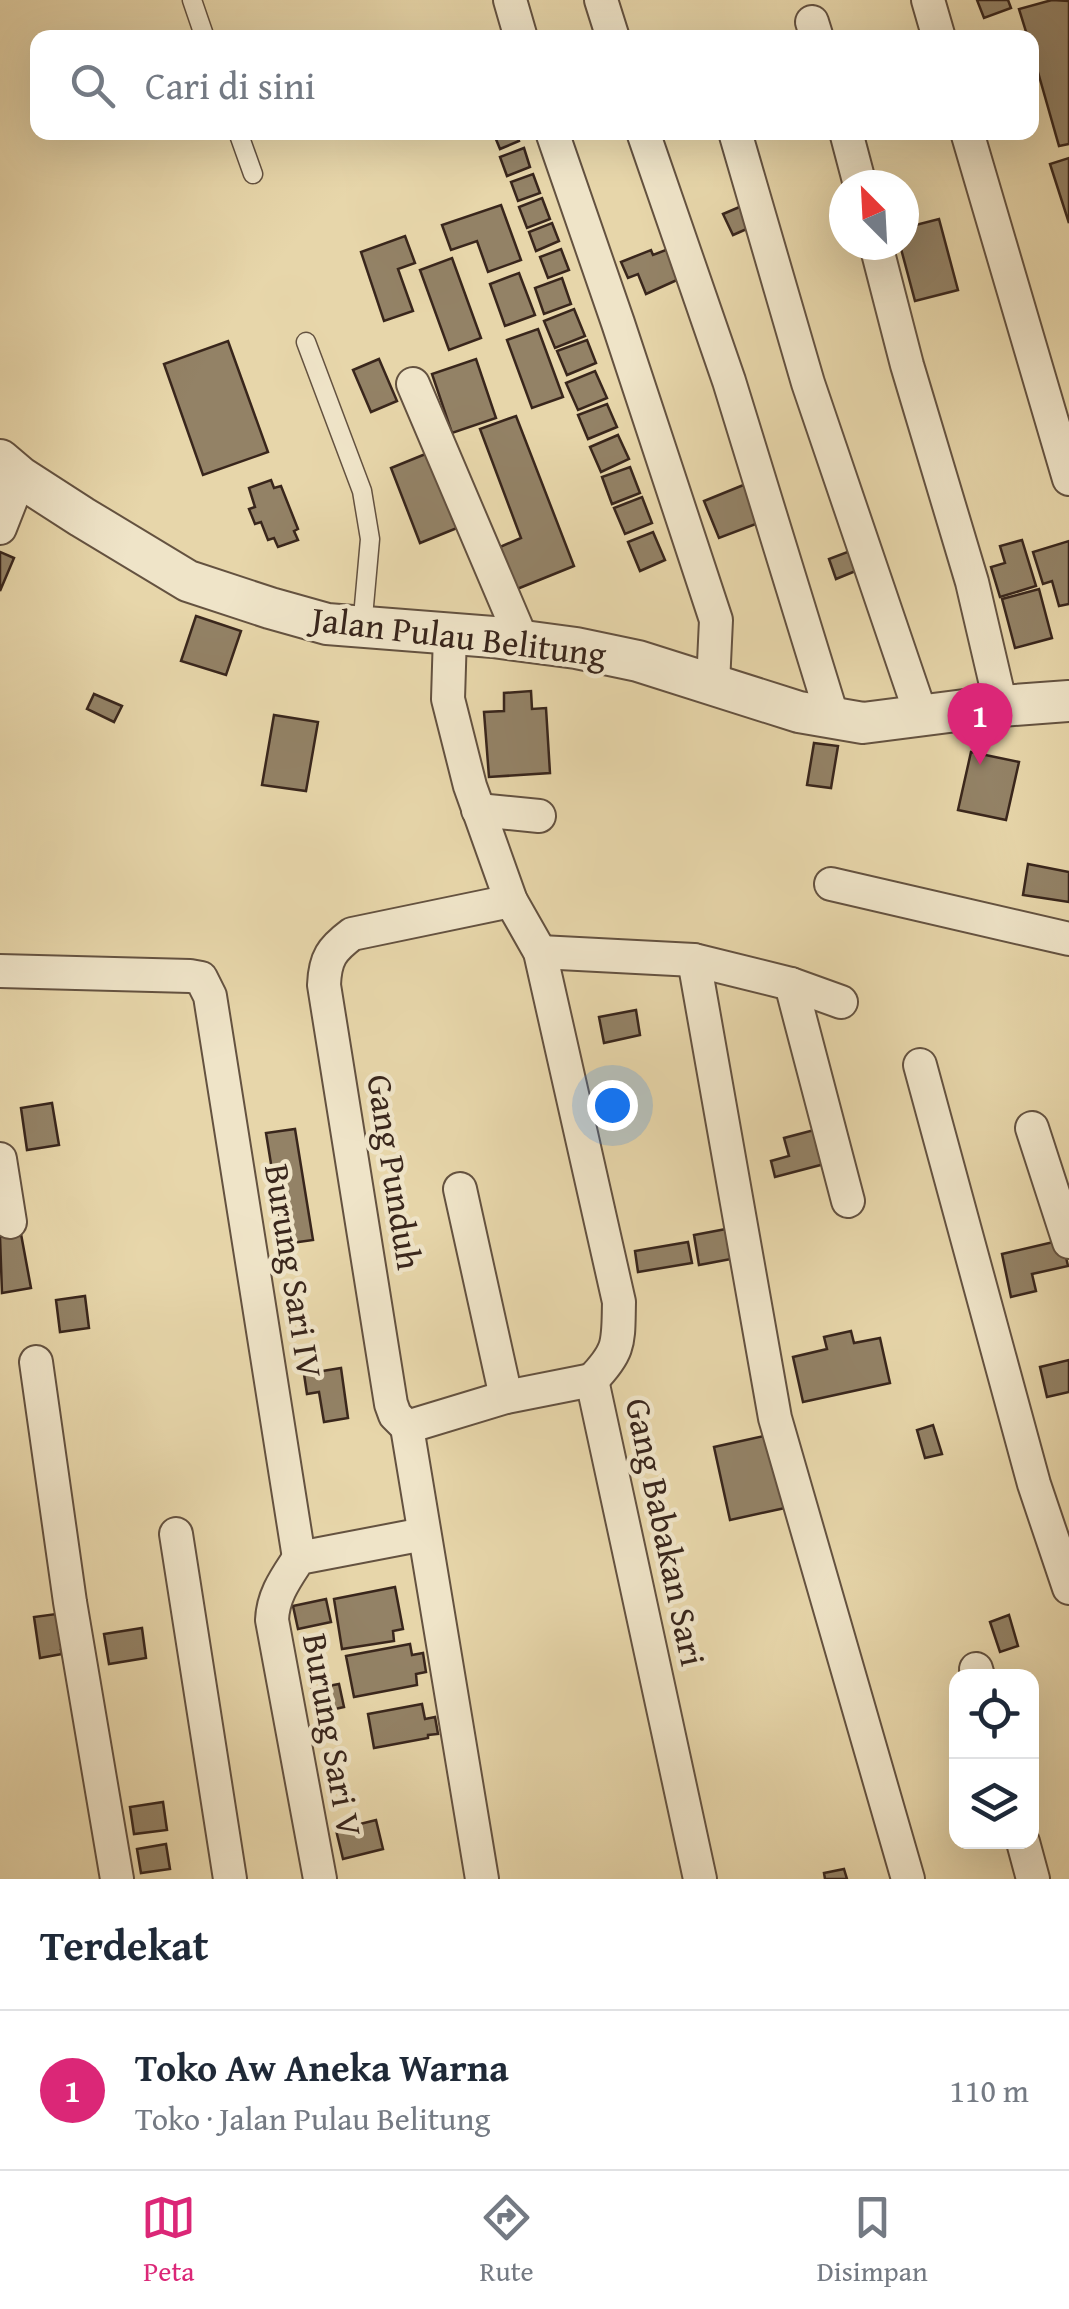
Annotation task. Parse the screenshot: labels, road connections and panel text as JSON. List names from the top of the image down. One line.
{"streets":{"street":["Jalan Pulau Belitung","Gang Punduh","Burung Sari IV","Gang Babakan Sari","Burung Sari V"]},"crossings":[["Jalan Pulau Belitung","Gang Babakan Sari"],["Gang Punduh","Gang Babakan Sari"],["Burung Sari IV","Burung Sari V"]],"north":"top left","page":{"search":"Cari di sini","pins":"1","heading":"Terdekat","list":[{"mark":"1","name":"Toko Aw Aneka Warna","note":"Toko · Jalan Pulau Belitung","value":"110 m"}],"nav":["Peta","Rute","Disimpan"]}}
